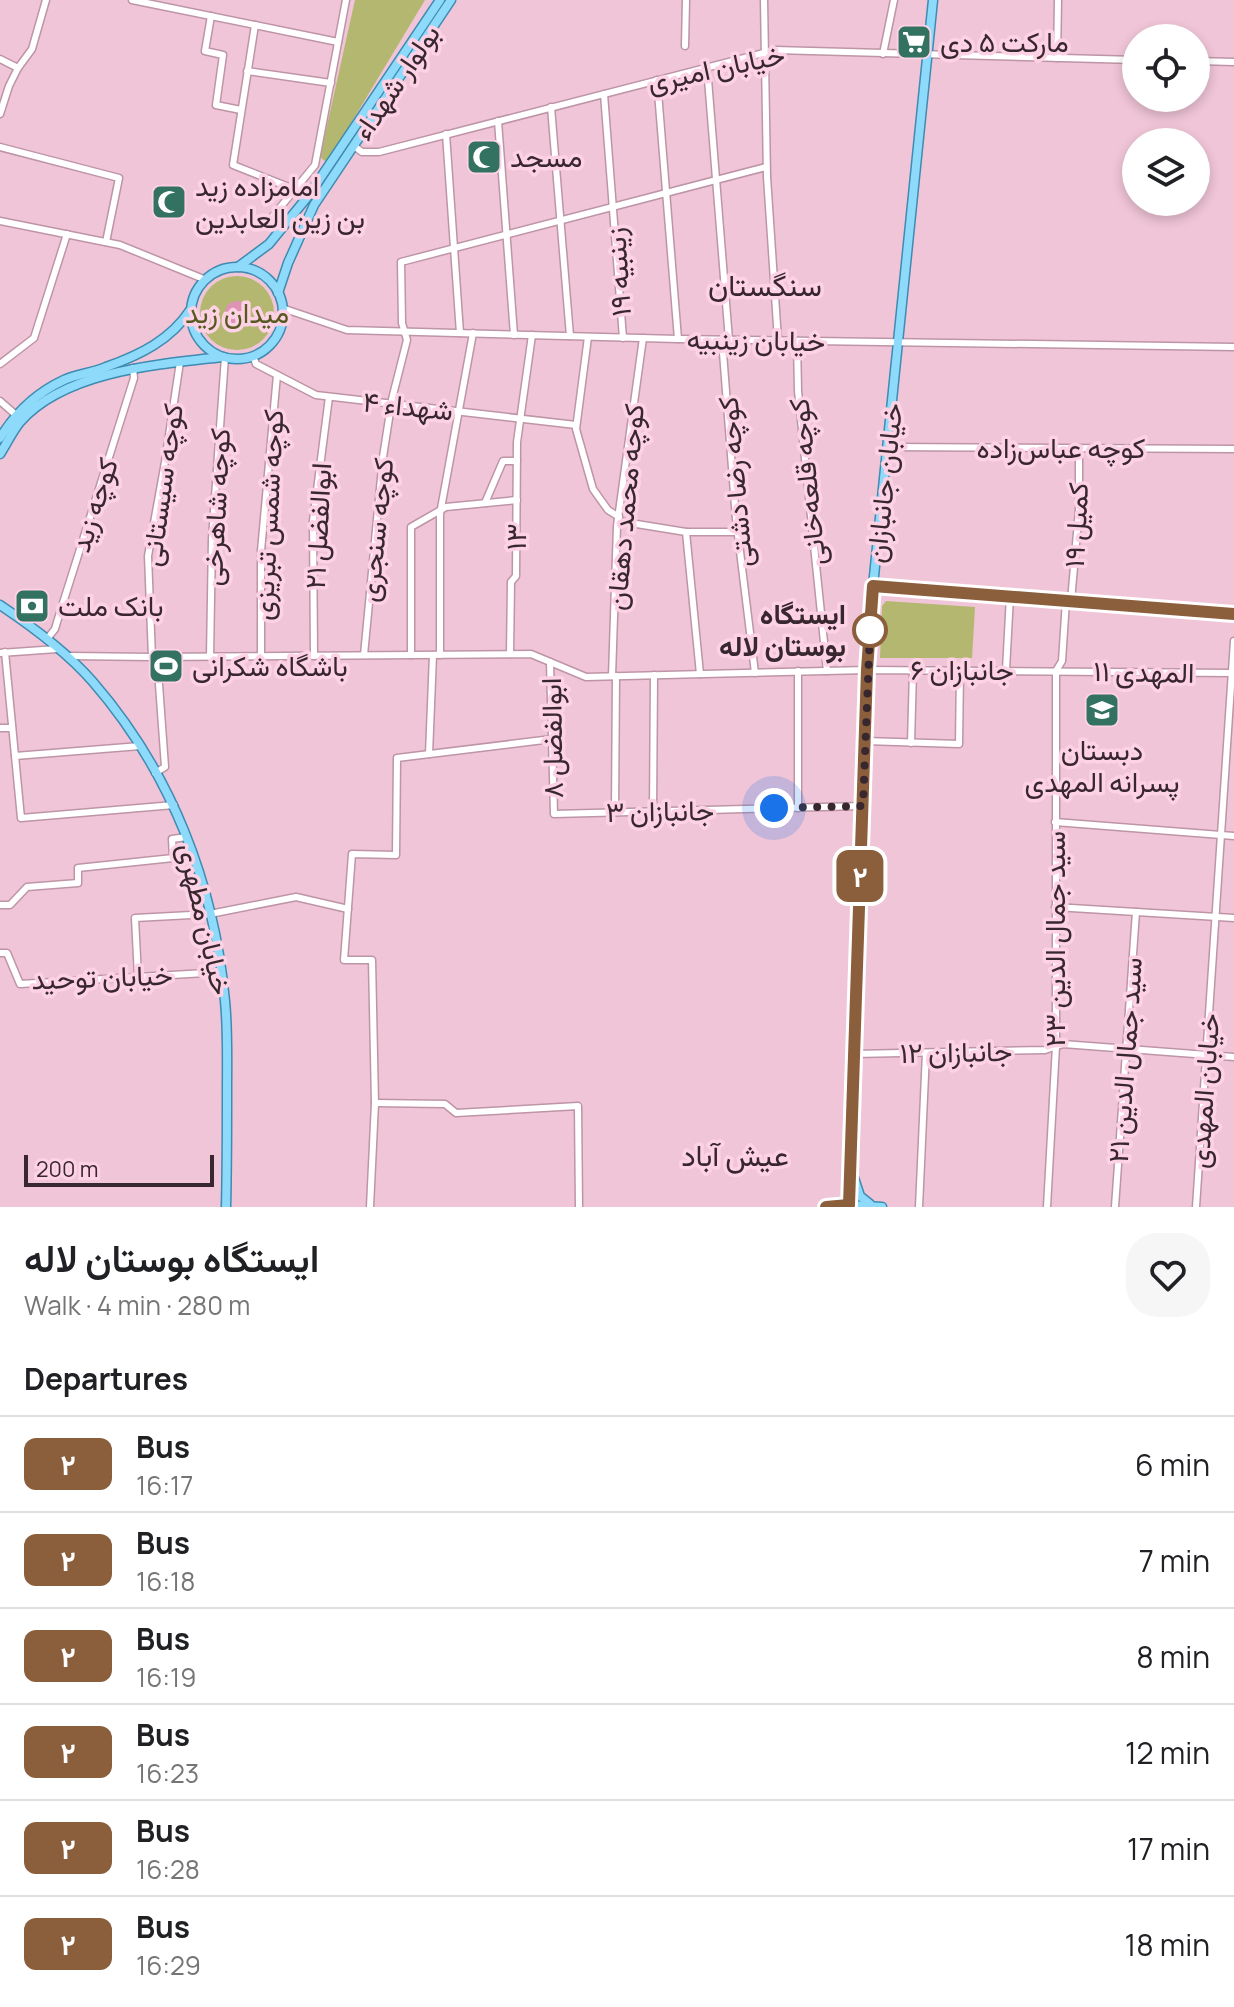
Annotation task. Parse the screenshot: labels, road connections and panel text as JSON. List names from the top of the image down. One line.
{"streets":{"main road":["بولوار شهداء","خیابان جانبازان","خیابان مطهری"],"street":["خیابان امیری","زینبیه ۱۹","خیابان زینبیه","شهداء ۴","کوچه عباس‌زاده","کوچه رضا دشتی","کوچه قلعه‌خانی","کوچه سیستانی","کوچه زید","کوچه شاهرخی","کوچه محمد دهقان","کوچه شمس تبریزی","کمیل ۱۹","ابوالفضل ۲۱","کوچه سنجری","۱۳","جانبازان ۶","المهدی ۱۱","ابوالفضل ۸","جانبازان ۳","سید جمال الدین ۲۳","خیابان توحید","جانبازان ۱۲","سید جمال الدین ۲۱","خیابان المهدی"]},"crossings":[["خیابان امیری","بولوار شهداء"],["خیابان امیری","زینبیه ۱۹"],["خیابان امیری","کوچه رضا دشتی"],["خیابان امیری","خیابان جانبازان"],["بولوار شهداء","خیابان زینبیه"],["بولوار شهداء","شهداء ۴"],["بولوار شهداء","کوچه شاهرخی"],["زینبیه ۱۹","خیابان زینبیه"],["خیابان زینبیه","شهداء ۴"],["خیابان زینبیه","کوچه رضا دشتی"],["خیابان زینبیه","کوچه قلعه‌خانی"],["خیابان زینبیه","خیابان جانبازان"],["خیابان زینبیه","کوچه شاهرخی"],["خیابان زینبیه","کوچه محمد دهقان"],["خیابان زینبیه","کوچه سنجری"],["خیابان زینبیه","۱۳"],["شهداء ۴","کوچه شاهرخی"],["شهداء ۴","کوچه شمس تبریزی"],["شهداء ۴","ابوالفضل ۲۱"],["شهداء ۴","کوچه سنجری"],["شهداء ۴","۱۳"],["کوچه عباس‌زاده","خیابان جانبازان"],["کوچه عباس‌زاده","کمیل ۱۹"],["کوچه رضا دشتی","جانبازان ۶"],["کوچه قلعه‌خانی","جانبازان ۶"],["خیابان جانبازان","جانبازان ۶"],["خیابان جانبازان","جانبازان ۳"],["خیابان جانبازان","جانبازان ۱۲"],["کوچه سیستانی","جانبازان ۶"],["کوچه سیستانی","خیابان مطهری"],["کوچه زید","خیابان مطهری"],["کوچه شاهرخی","جانبازان ۶"],["کوچه محمد دهقان","جانبازان ۶"],["کوچه محمد دهقان","جانبازان ۳"],["کوچه شمس تبریزی","جانبازان ۶"],["کمیل ۱۹","جانبازان ۶"],["کمیل ۱۹","المهدی ۱۱"],["کمیل ۱۹","سید جمال الدین ۲۳"],["ابوالفضل ۲۱","جانبازان ۶"],["کوچه سنجری","جانبازان ۶"],["۱۳","جانبازان ۶"],["جانبازان ۶","المهدی ۱۱"],["جانبازان ۶","ابوالفضل ۸"],["جانبازان ۶","خیابان مطهری"],["جانبازان ۶","سید جمال الدین ۲۳"],["المهدی ۱۱","سید جمال الدین ۲۳"],["المهدی ۱۱","خیابان المهدی"],["ابوالفضل ۸","جانبازان ۳"],["خیابان مطهری","خیابان توحید"],["سید جمال الدین ۲۳","جانبازان ۱۲"],["جانبازان ۱۲","سید جمال الدین ۲۱"],["جانبازان ۱۲","خیابان المهدی"]],"districts":["سنگستان","عیش آباد"],"parks":["میدان زید"],"places":{"supermarket":["مارکت ۵ دی"],"mosque":["مسجد","امامزاده زید بن زین العابدین"],"bank":["بانک ملت"],"other":["ایستگاه بوستان لاله"],"sports":["باشگاه شکرانی"],"school or university":["دبستان پسرانه المهدی"]},"lines":["bus line ۲"],"scale_bar":"200 m","page":{"on_map":"۲","scale":"200 m","heading":[["ایستگاه بوستان لاله","Walk · 4 min · 280 m"],"Departures"],"list":[{"mark":"۲","name":"Bus","note":"16:17","value":"6 min"},{"mark":"۲","name":"Bus","note":"16:18","value":"7 min"},{"mark":"۲","name":"Bus","note":"16:19","value":"8 min"},{"mark":"۲","name":"Bus","note":"16:23","value":"12 min"},{"mark":"۲","name":"Bus","note":"16:28","value":"17 min"},{"mark":"۲","name":"Bus","note":"16:29","value":"18 min"}]}}
